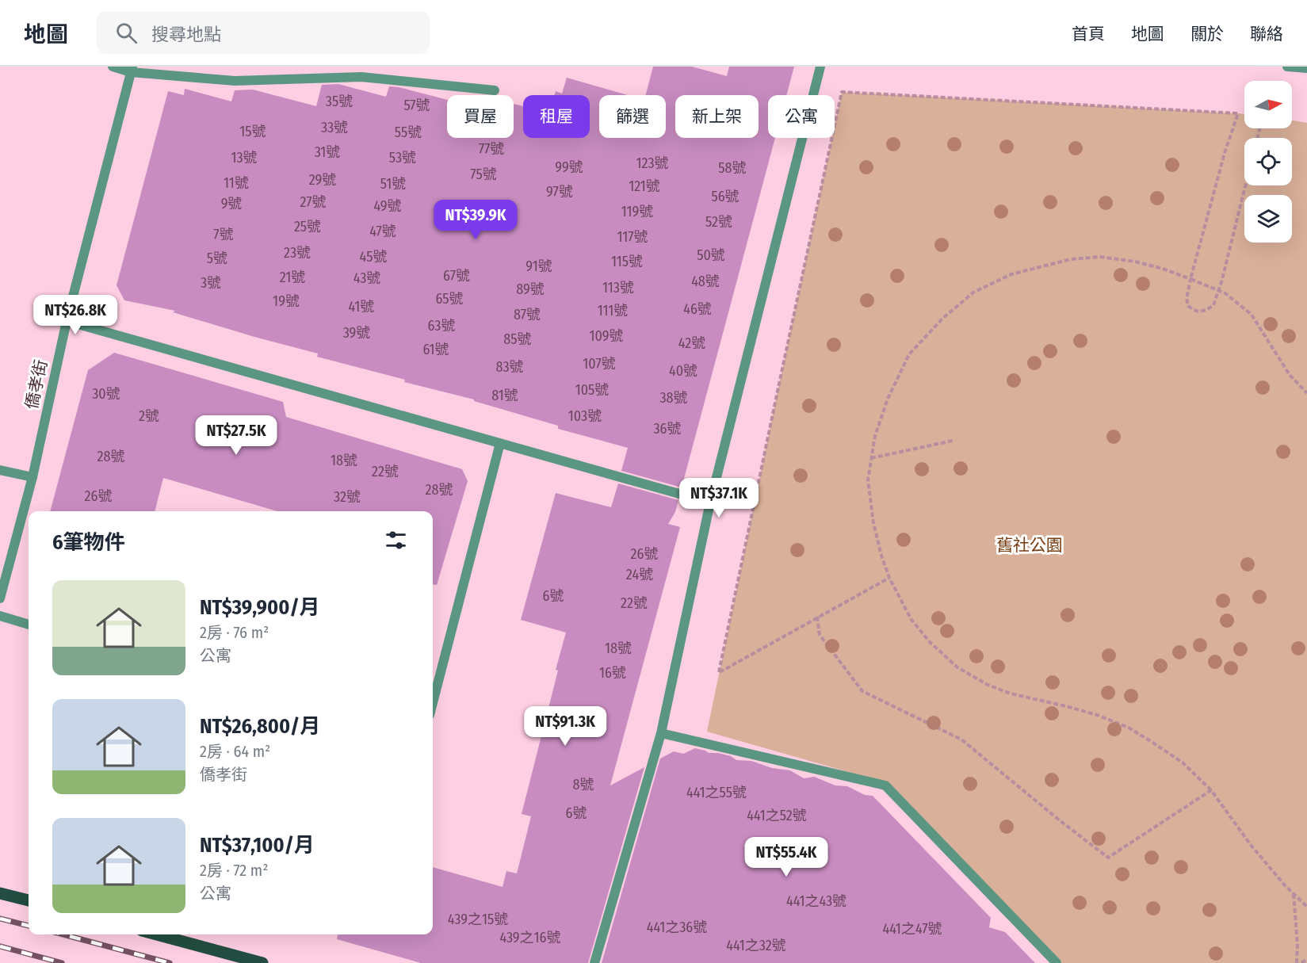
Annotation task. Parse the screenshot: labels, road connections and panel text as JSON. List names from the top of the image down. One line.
{"streets":{"street":["僑孝街"]},"parks":["舊社公園"],"house_numbers":["35號","57號","33號","15號","55號","77號","31號","13號","53號","123號","99號","58號","75號","29號","11號","51號","121號","97號","56號","27號","9號","49號","119號","52號","25號","47號","7號","117號","23號","50號","45號","5號","115號","91號","67號","21號","43號","48號","3號","113號","89號","65號","19號","41號","46號","111號","87號","63號","39號","109號","85號","42號","61號","107號","83號","40號","105號","30號","81號","38號","2號","103號","36號","28號","18號","22號","28號","26號","32號","26號","24號","6號","22號","18號","16號","8號","441之55號","6號","441之52號","441之43號","439之15號","441之36號","441之47號","439之16號","441之32號"],"north":"right","page":{"header":"地圖","search":"搜尋地點","nav":["首頁","地圖","關於","聯絡"],"chip":["買屋","租屋","篩選","新上架","公寓"],"price":["NT$39.9K","NT$26.8K","NT$27.5K","NT$37.1K","NT$91.3K","NT$55.4K"],"heading":"6筆物件","list":[{"name":"NT$39,900/月","note":"2房 · 76 m² · 公寓"},{"name":"NT$26,800/月","note":"2房 · 64 m² · 僑孝街"},{"name":"NT$37,100/月","note":"2房 · 72 m² · 公寓"}]}}
